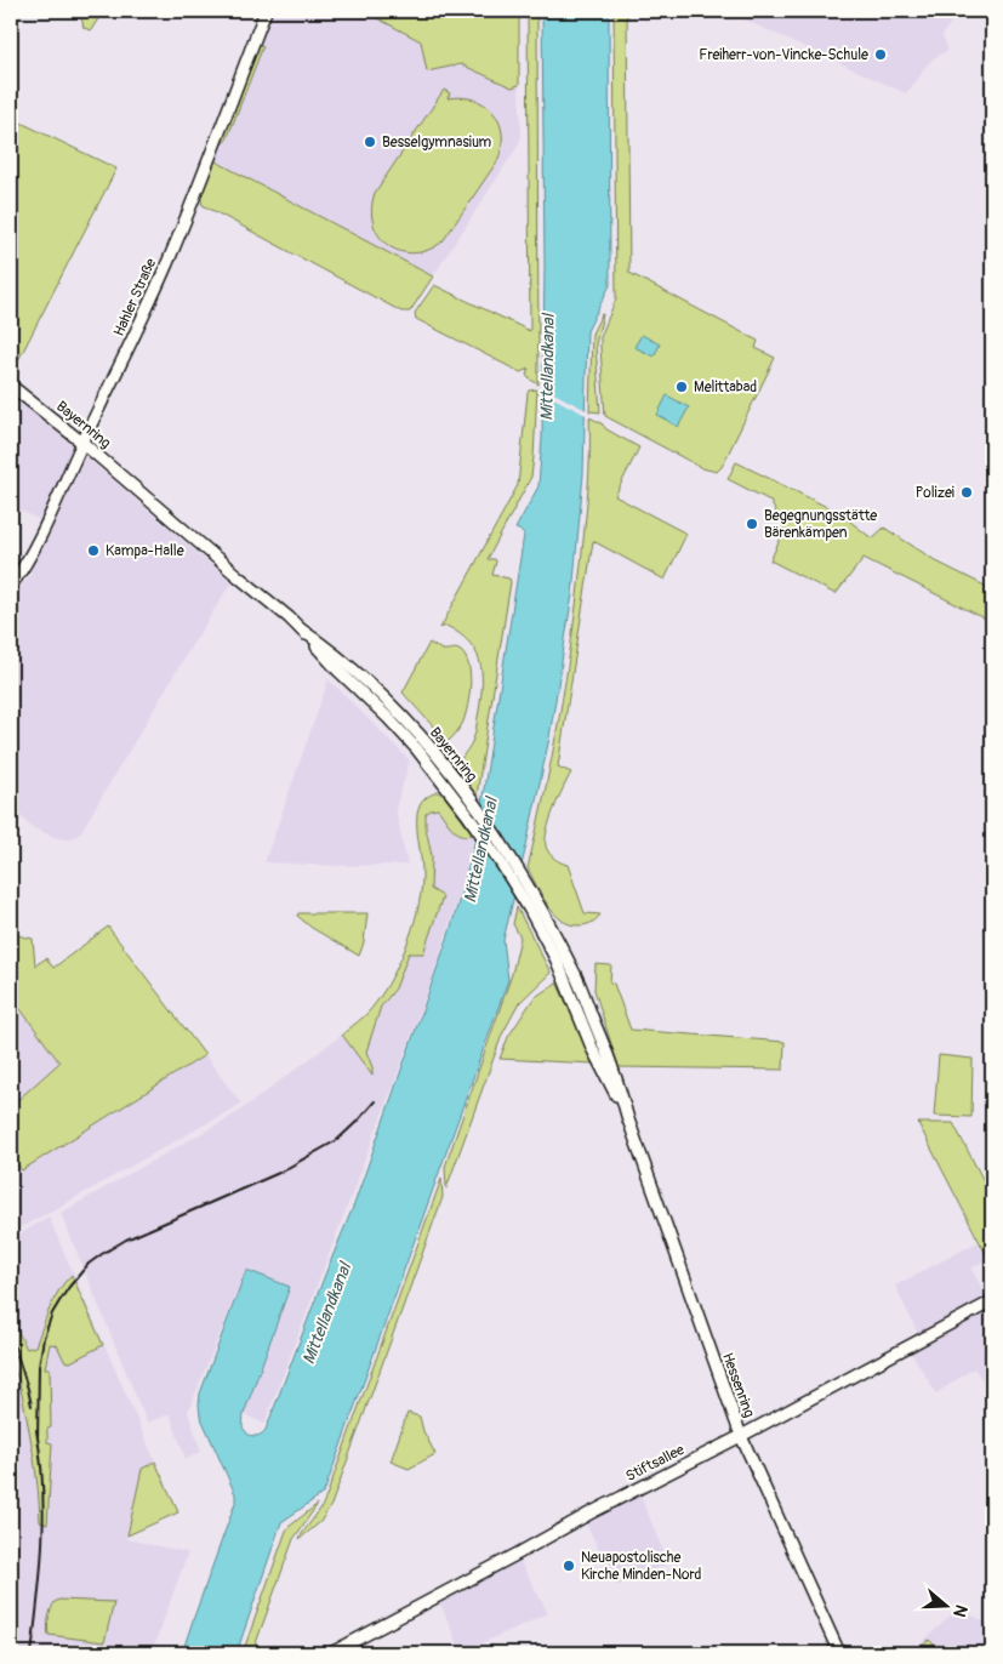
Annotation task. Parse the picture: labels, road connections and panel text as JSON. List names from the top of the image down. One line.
{"streets":{"street":["Hahler Straße","Bayernring","Hessenring","Stiftsallee"]},"crossings":[["Hahler Straße","Bayernring"],["Bayernring","Hessenring"],["Hessenring","Stiftsallee"]],"water":["Mittellandkanal"],"places":["Freiherr-von-Vincke-Schule","Besselgymnasium","Melittabad","Polizei","Begegnungsstätte Bärenkämpen","Kampa-Halle","Neuapostolische Kirche Minden-Nord"],"north":"right"}
